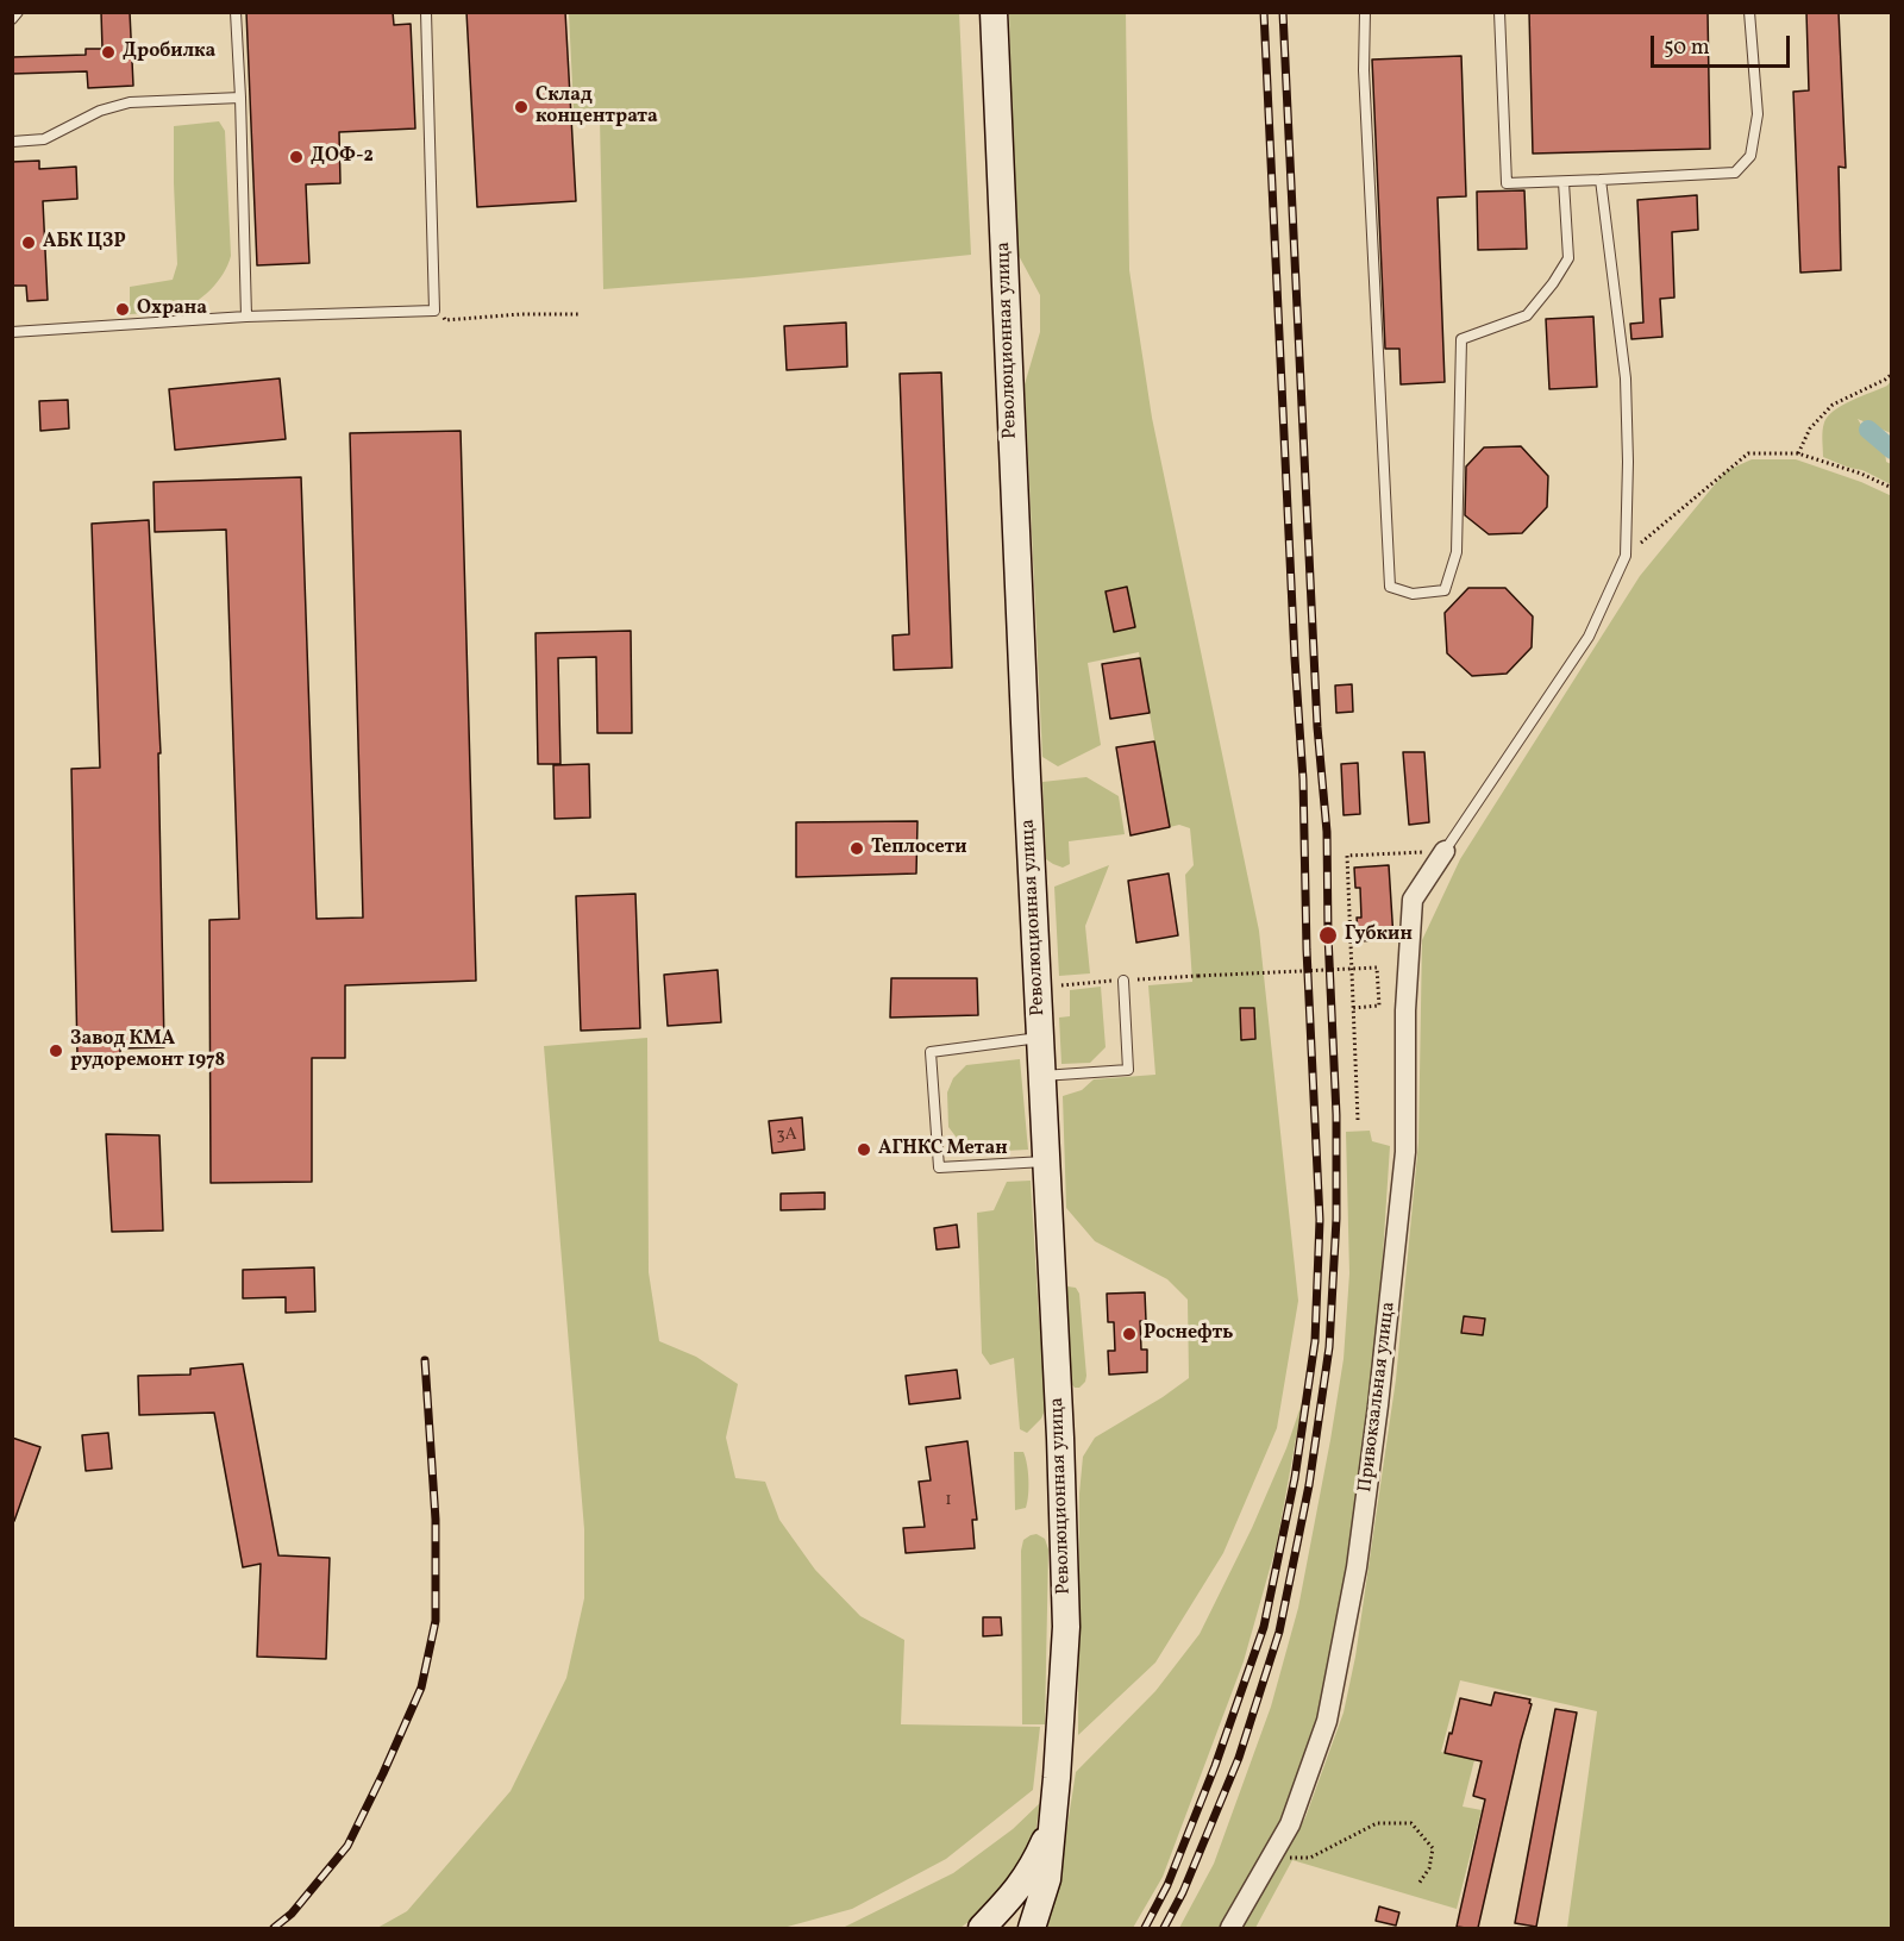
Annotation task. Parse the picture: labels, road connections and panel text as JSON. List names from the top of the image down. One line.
{"streets":{"street":["Революционная улица","Привокзальная улица"]},"places":["Дробилка","Склад концентрата","ДОФ-2","АБК ЦЗР","Охрана","Теплосети","Губкин","Завод КМА рудоремонт 1978","АГНКС Метан","Роснефть"],"house_numbers":["3А","1"],"scale_bar":"50 m"}
